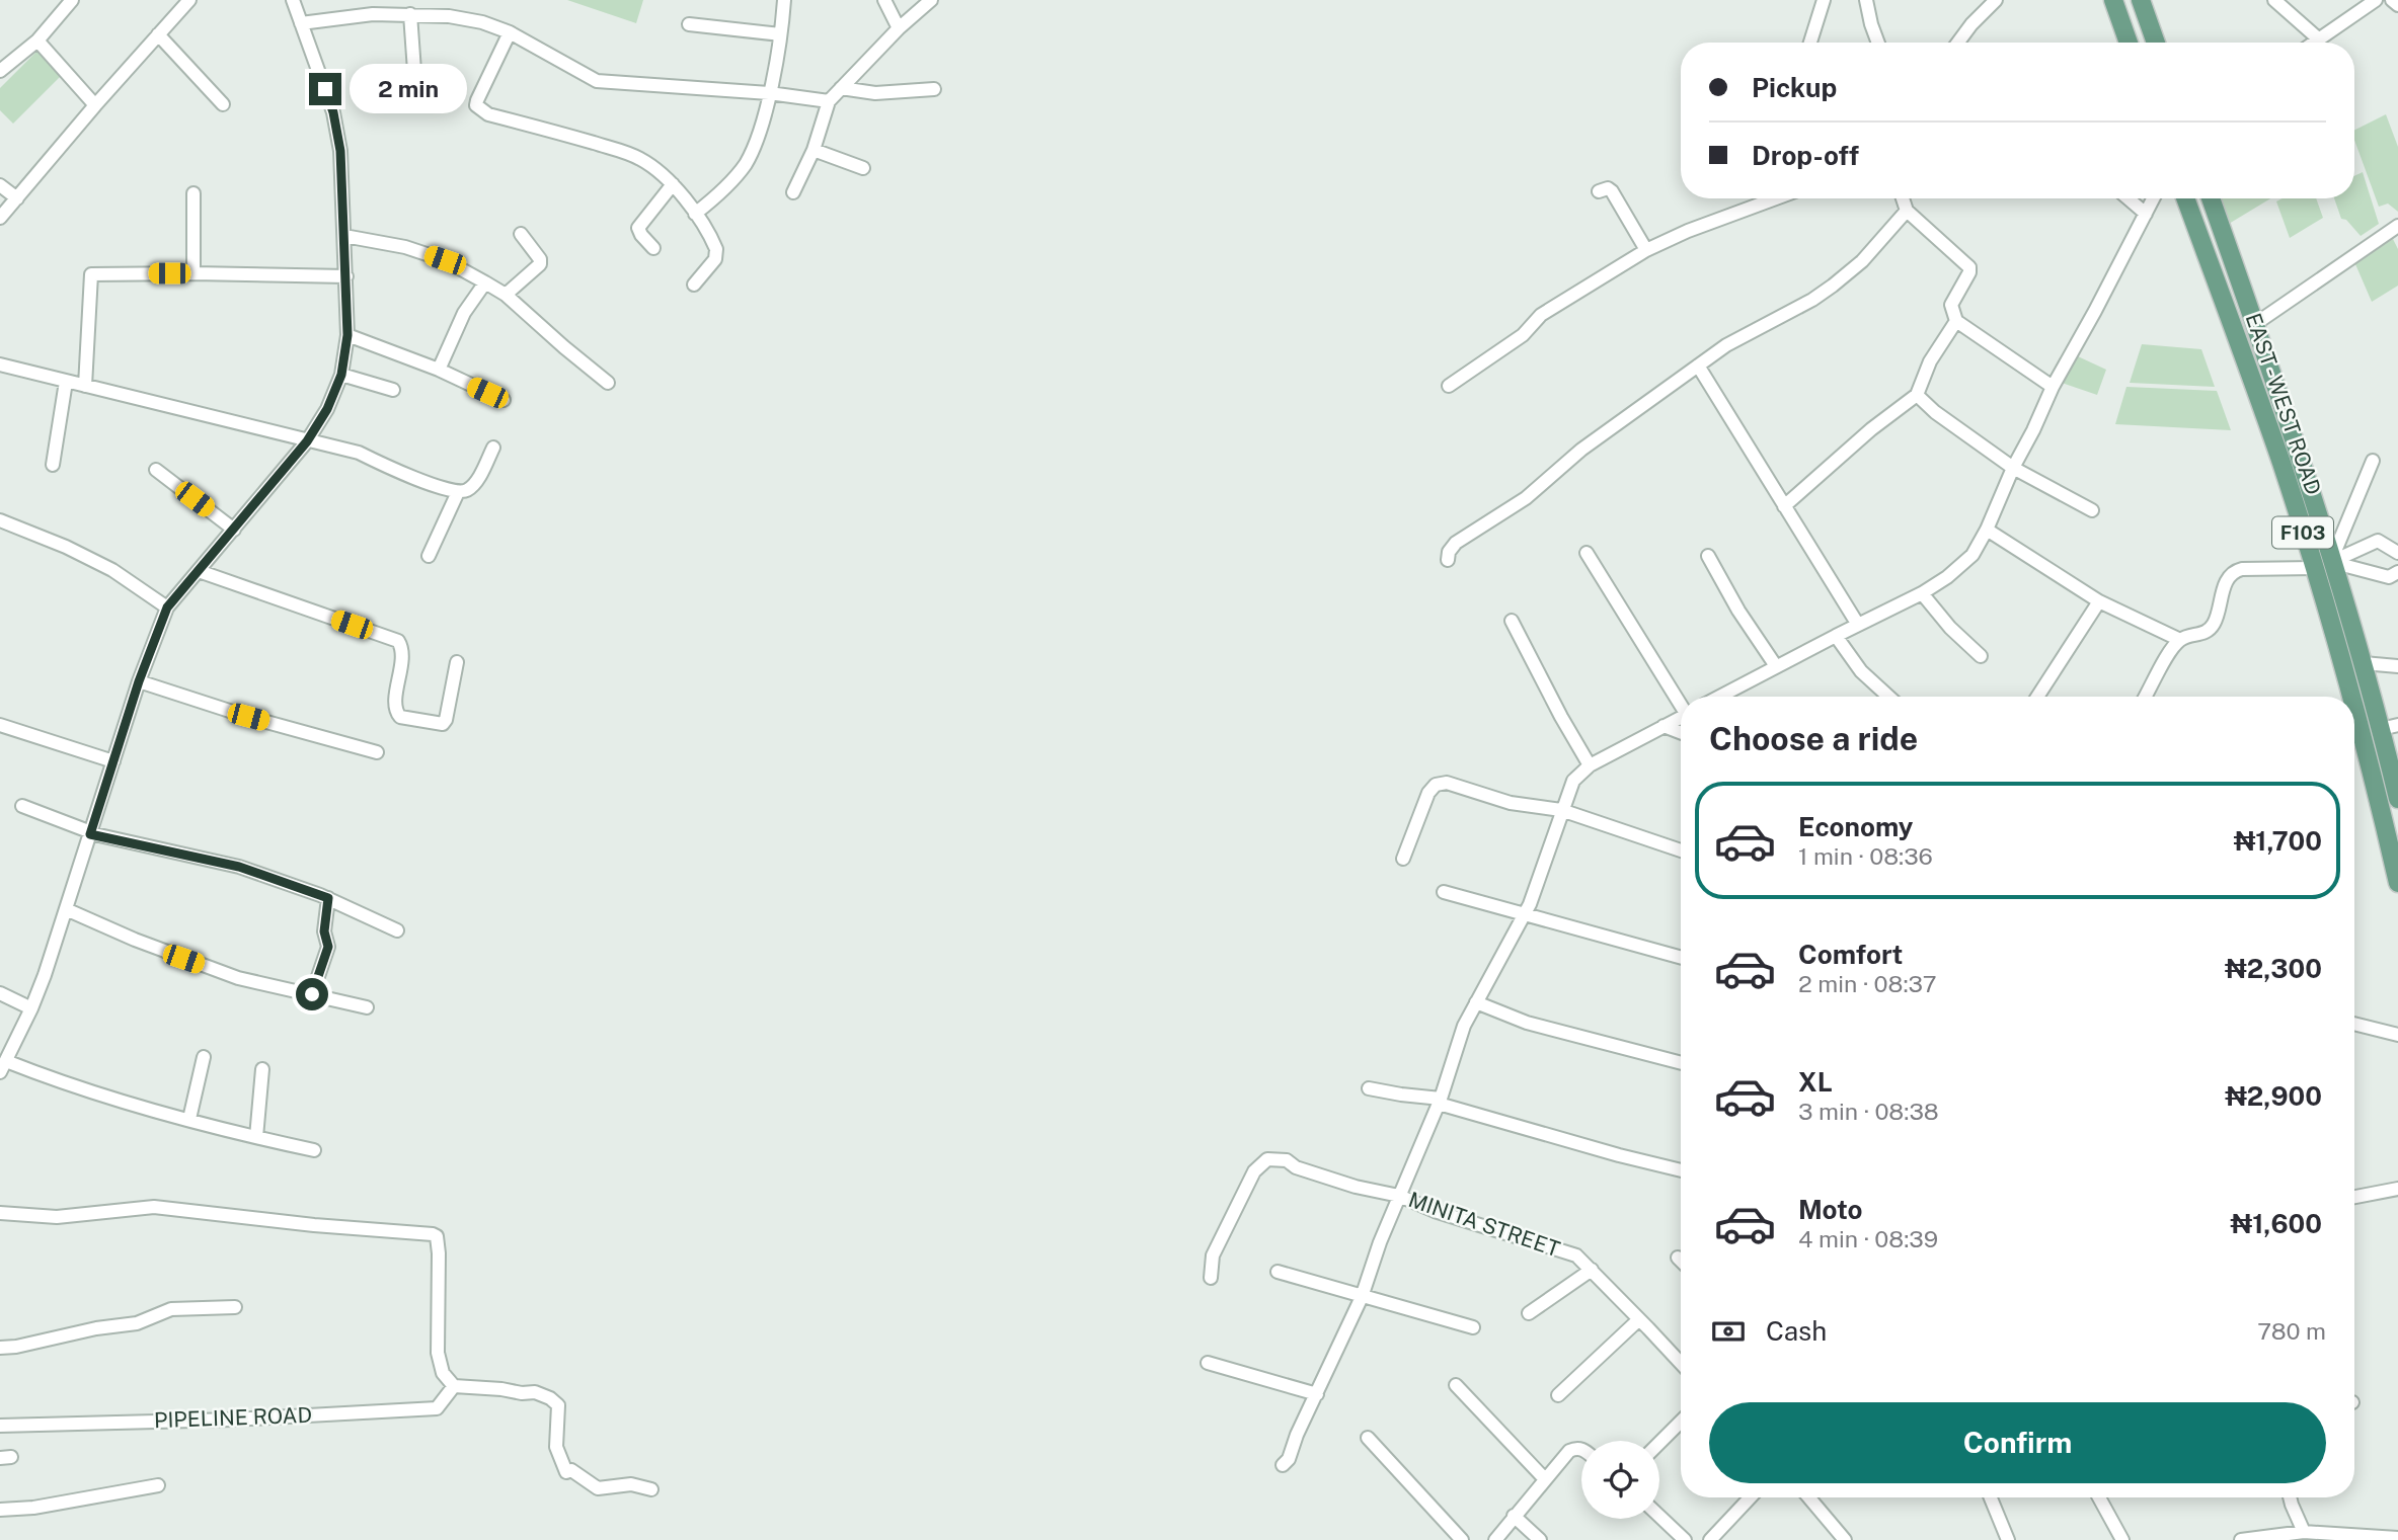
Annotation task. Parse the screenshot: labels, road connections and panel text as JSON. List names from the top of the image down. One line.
{"streets":{"main road":["EAST - WEST ROAD","F103"],"street":["MINITA STREET","PIPELINE ROAD"]},"page":{"banner":["Pickup","Drop-off"],"bubble":"2 min","heading":"Choose a ride","list":[{"name":"Economy","note":"1 min · 08:36","value":"₦1,700"},{"name":"Comfort","note":"2 min · 08:37","value":"₦2,300"},{"name":"XL","note":"3 min · 08:38","value":"₦2,900"},{"name":"Moto","note":"4 min · 08:39","value":"₦1,600"}],"pay":["Cash","780 m"],"buttons":"Confirm"}}
